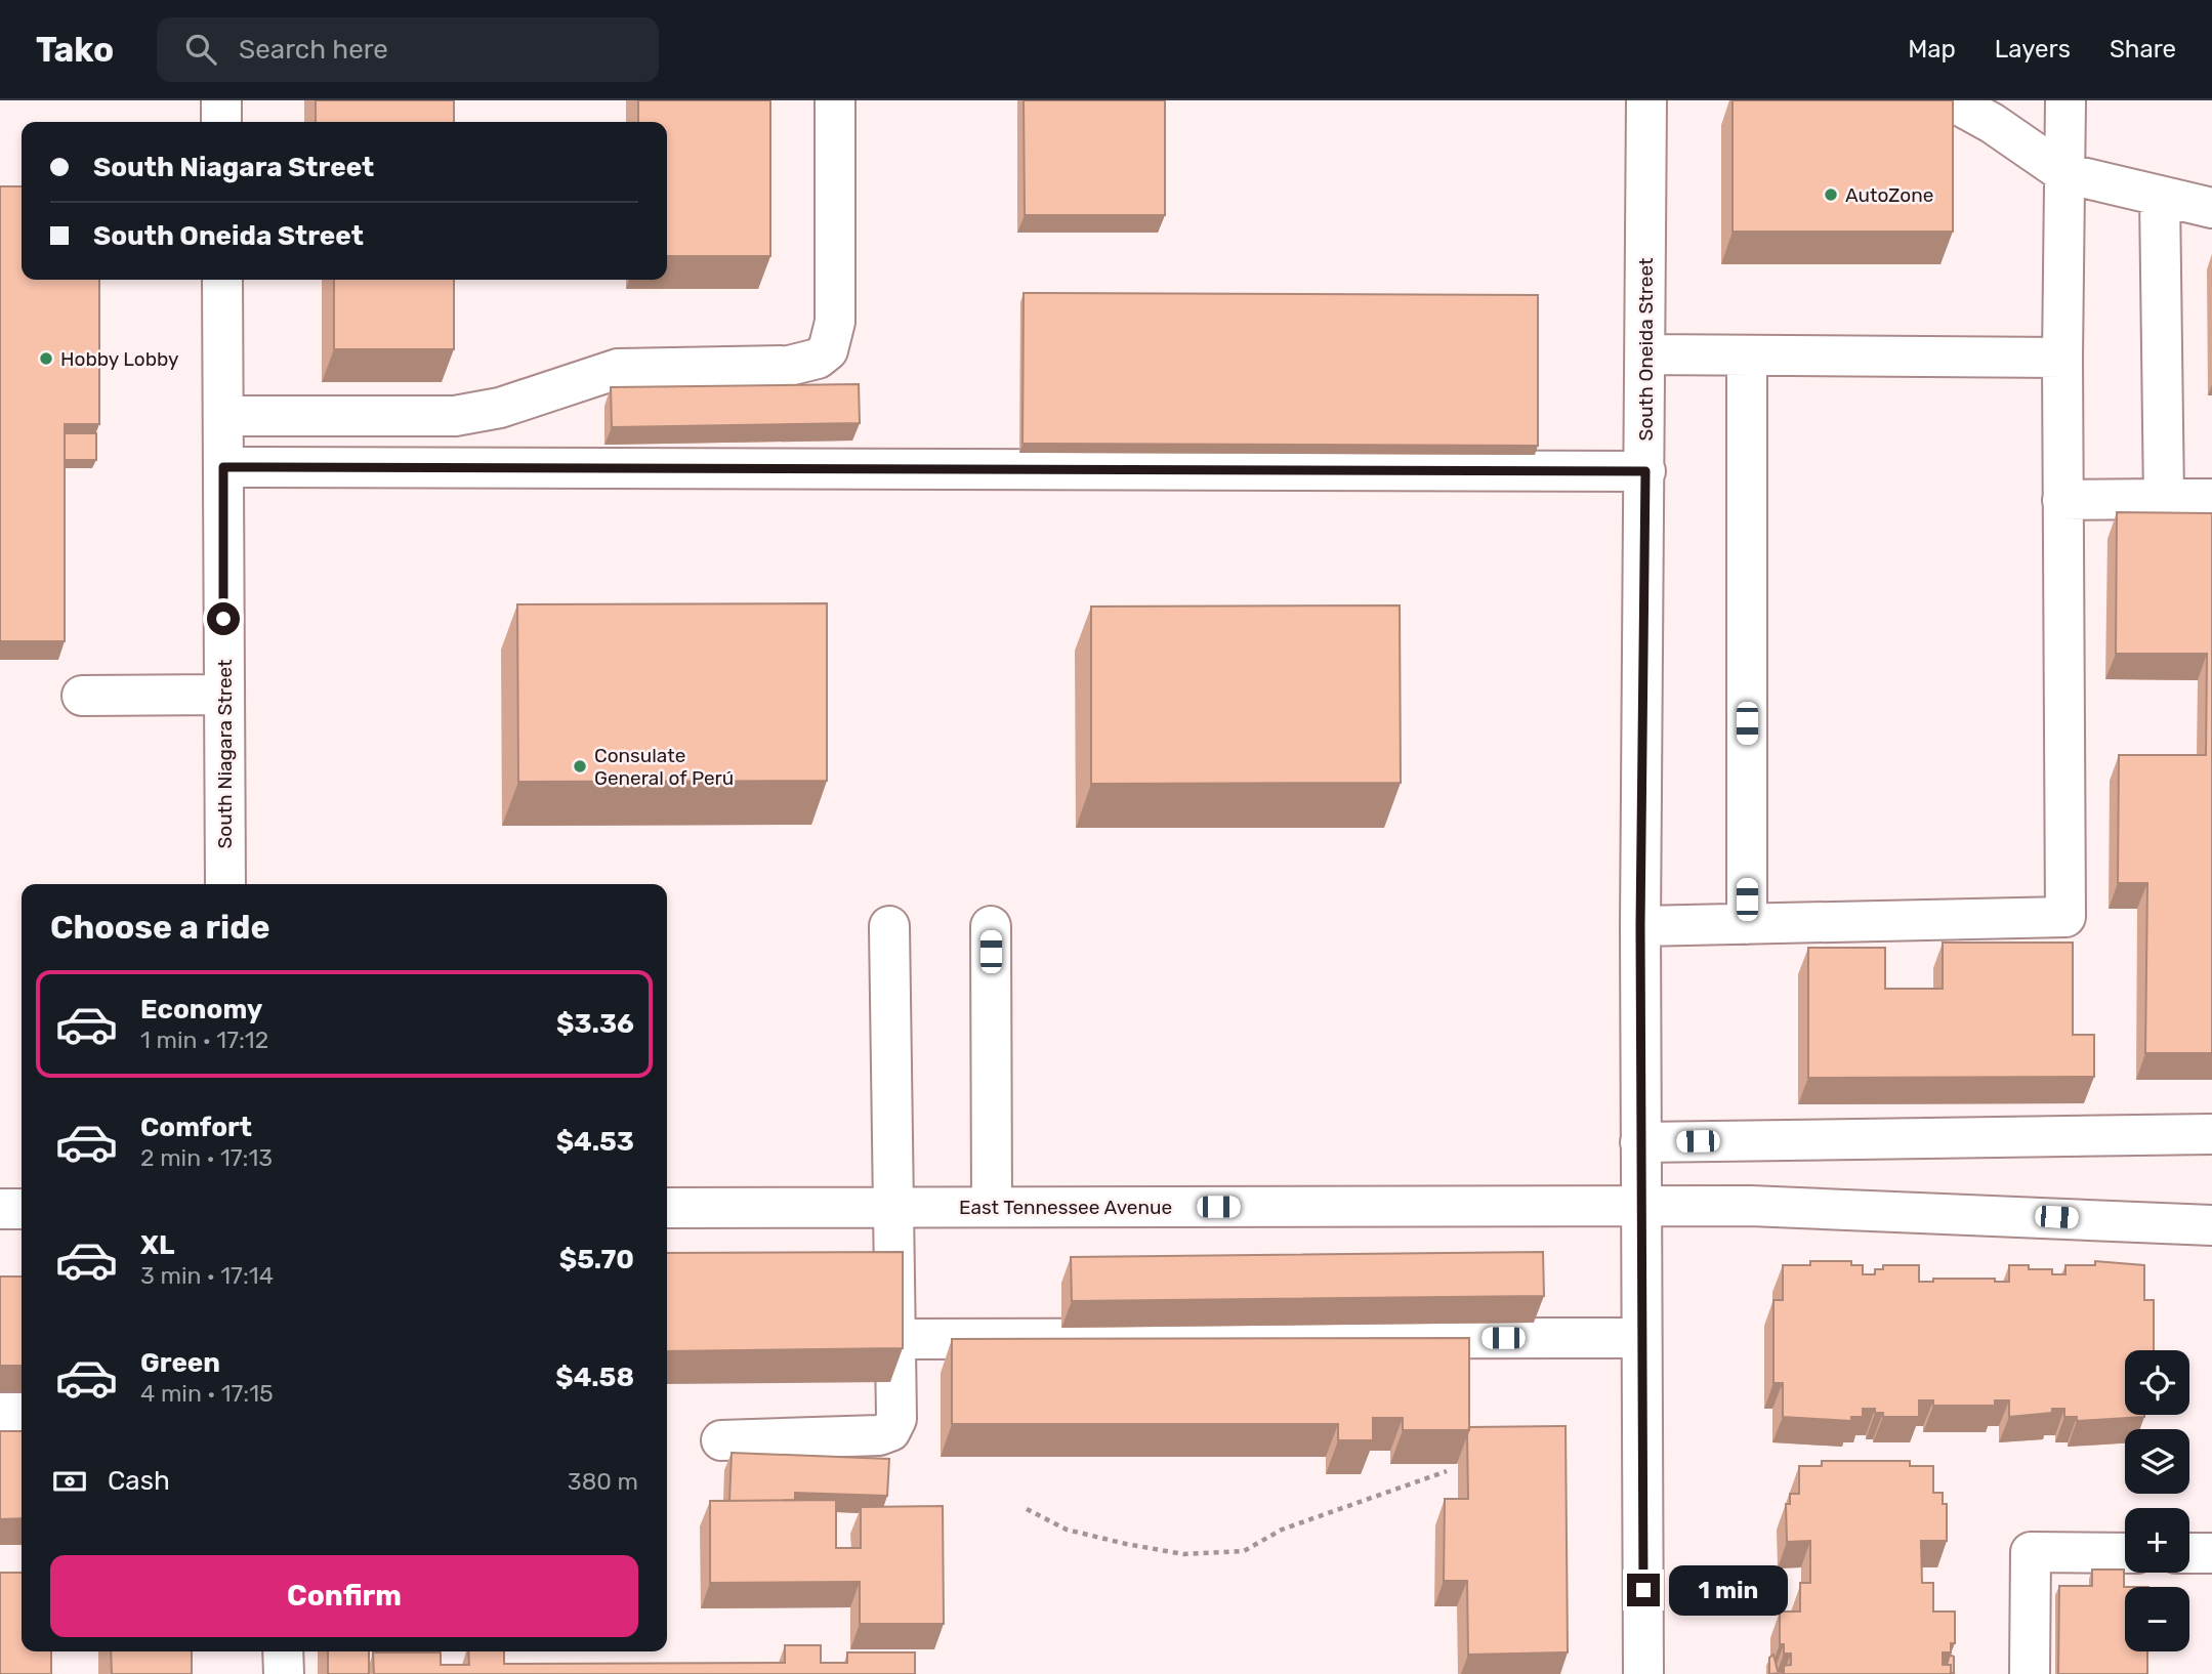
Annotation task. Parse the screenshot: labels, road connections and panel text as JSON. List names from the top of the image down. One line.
{"streets":{"street":["South Oneida Street","South Niagara Street","East Tennessee Avenue"]},"crossings":[["South Oneida Street","East Tennessee Avenue"]],"places":["AutoZone","Hobby Lobby","Consulate General of Perú"],"page":{"header":"Tako","search":"Search here","nav":["Map","Layers","Share"],"banner":["South Niagara Street","South Oneida Street"],"heading":"Choose a ride","list":[{"name":"Economy","note":"1 min · 17:12","value":"$3.36"},{"name":"Comfort","note":"2 min · 17:13","value":"$4.53"},{"name":"XL","note":"3 min · 17:14","value":"$5.70"},{"name":"Green","note":"4 min · 17:15","value":"$4.58"}],"map_buttons":["+","−"],"pay":["Cash","380 m"],"buttons":"Confirm","bubble":"1 min"}}
